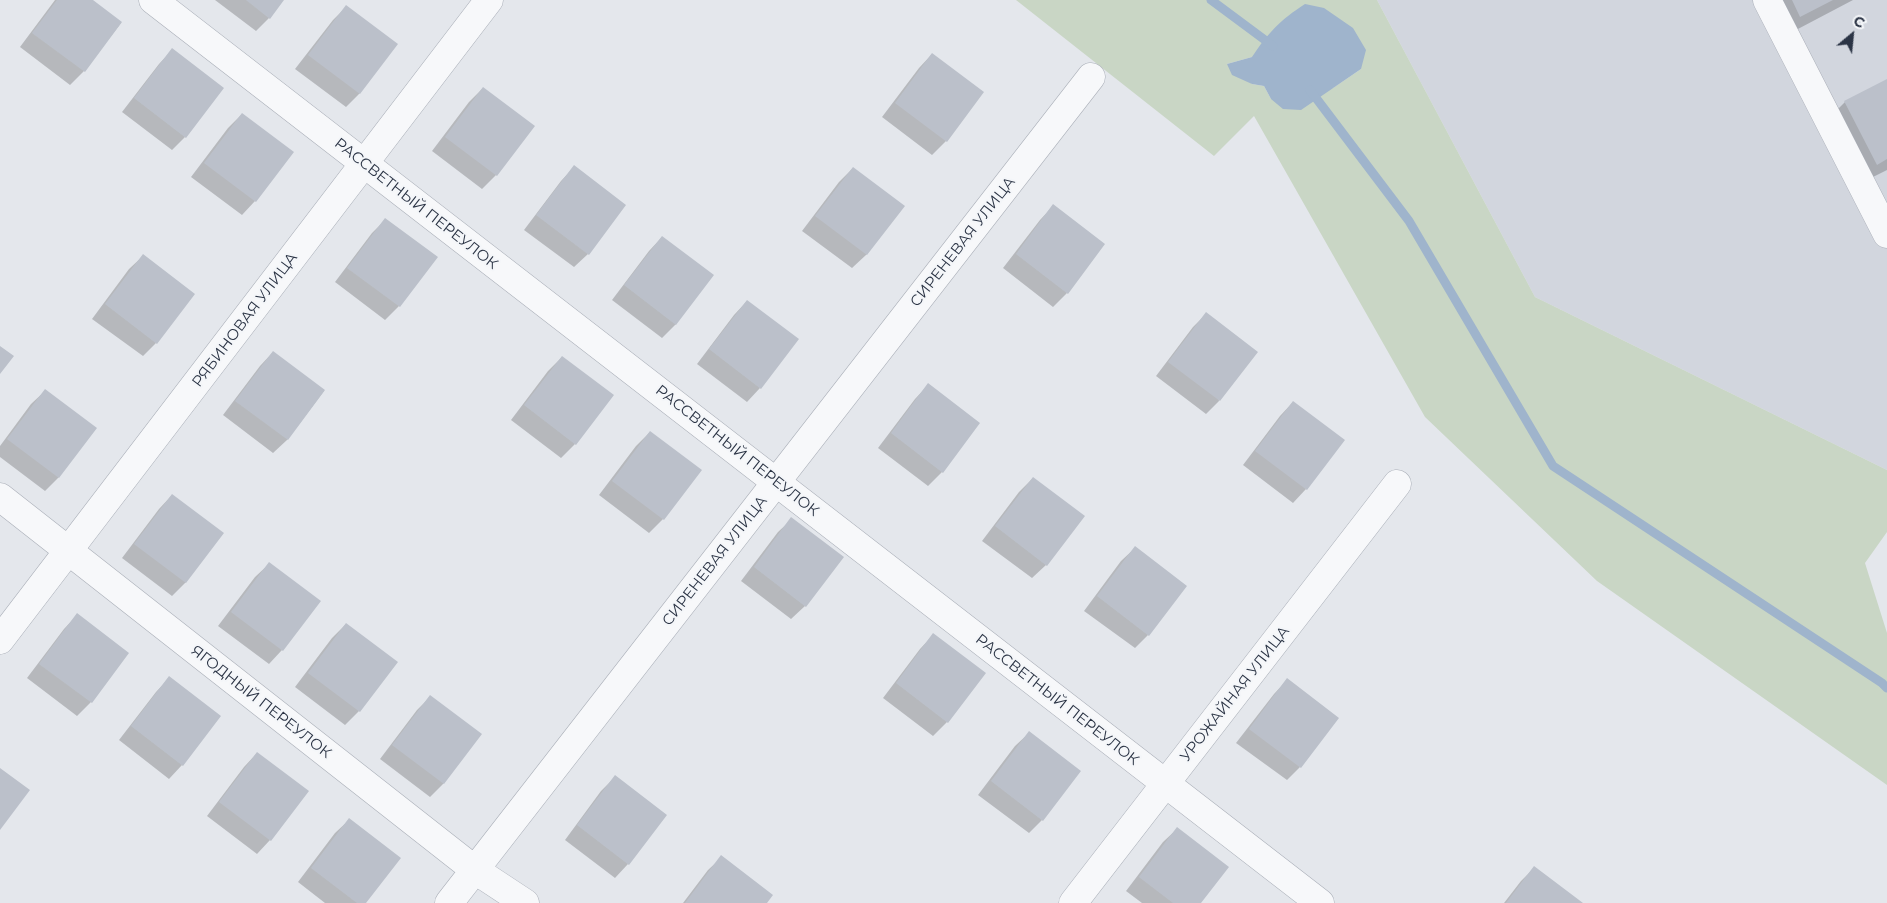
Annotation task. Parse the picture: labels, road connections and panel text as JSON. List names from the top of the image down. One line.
{"streets":{"street":["РАССВЕТНЫЙ ПЕРЕУЛОК","СИРЕНЕВАЯ УЛИЦА","РЯБИНОВАЯ УЛИЦА","УРОЖАЙНАЯ УЛИЦА","ЯГОДНЫЙ ПЕРЕУЛОК"]},"crossings":[["РАССВЕТНЫЙ ПЕРЕУЛОК","СИРЕНЕВАЯ УЛИЦА"],["РАССВЕТНЫЙ ПЕРЕУЛОК","РЯБИНОВАЯ УЛИЦА"],["РАССВЕТНЫЙ ПЕРЕУЛОК","УРОЖАЙНАЯ УЛИЦА"],["СИРЕНЕВАЯ УЛИЦА","ЯГОДНЫЙ ПЕРЕУЛОК"],["РЯБИНОВАЯ УЛИЦА","ЯГОДНЫЙ ПЕРЕУЛОК"]],"north":"top right"}
